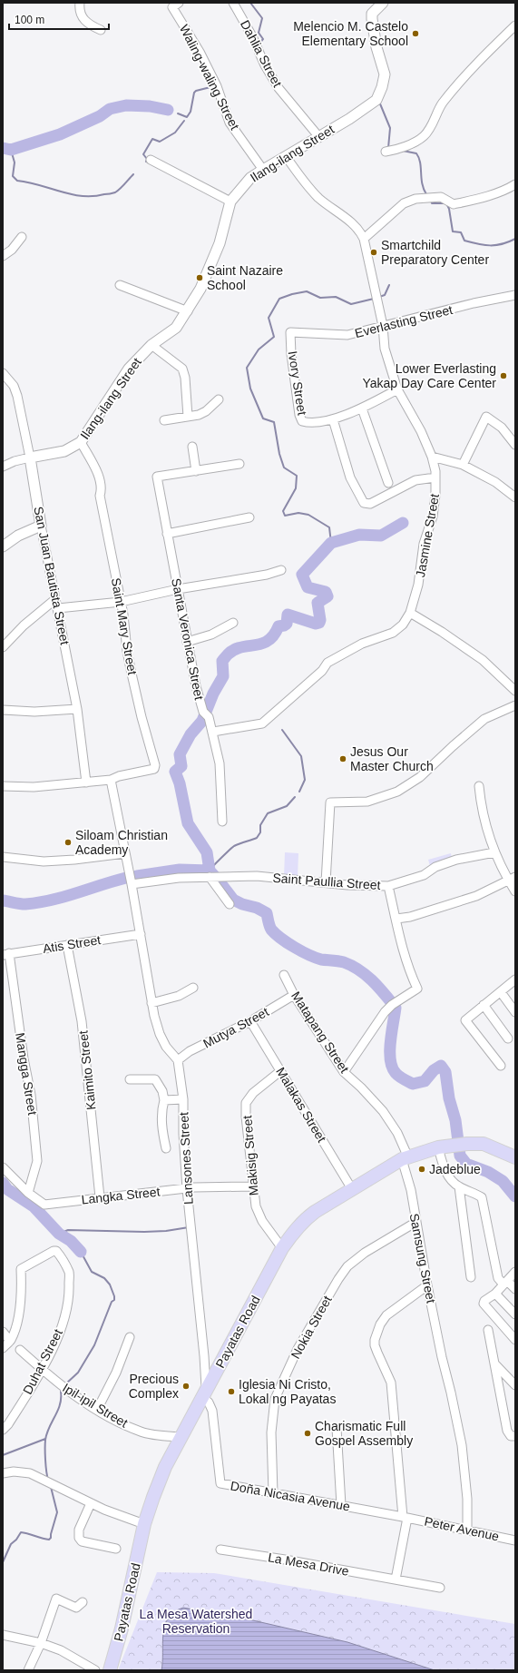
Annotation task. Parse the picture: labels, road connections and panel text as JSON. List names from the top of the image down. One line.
{"streets":{"main road":["Payatas Road"],"street":["Dahlia Street","Waling-waling Street","Ilang-ilang Street","Everlasting Street","Ivory Street","Jasmine Street","San Juan Bautista Street","Saint Mary Street","Santa Veronica Street","Saint Paullia Street","Atis Street","Mutya Street","Matapang Street","Kaimito Street","Mangga Street","Malakas Street","Makisig Street","Lansones Street","Langka Street","Samsung Street","Nokia Street","Duhat Street","Ipil-ipil Street","Doña Nicasia Avenue","Peter Avenue","La Mesa Drive"]},"crossings":[["Dahlia Street","Ilang-ilang Street"],["Waling-waling Street","Ilang-ilang Street"],["Ilang-ilang Street","Jasmine Street"],["Ilang-ilang Street","San Juan Bautista Street"],["Ilang-ilang Street","Saint Mary Street"],["Everlasting Street","Ivory Street"],["Everlasting Street","Jasmine Street"],["Ivory Street","Jasmine Street"],["Jasmine Street","Santa Veronica Street"],["Atis Street","Kaimito Street"],["Atis Street","Mangga Street"],["Mutya Street","Matapang Street"],["Mutya Street","Malakas Street"],["Mutya Street","Lansones Street"],["Matapang Street","Samsung Street"],["Matapang Street","Payatas Road"],["Kaimito Street","Langka Street"],["Mangga Street","Langka Street"],["Malakas Street","Makisig Street"],["Malakas Street","Payatas Road"],["Makisig Street","Langka Street"],["Makisig Street","Payatas Road"],["Lansones Street","Langka Street"],["Lansones Street","Payatas Road"],["Lansones Street","Doña Nicasia Avenue"],["Samsung Street","Nokia Street"],["Samsung Street","Payatas Road"],["Samsung Street","Peter Avenue"],["Nokia Street","Doña Nicasia Avenue"],["Payatas Road","Ipil-ipil Street"],["Payatas Road","Doña Nicasia Avenue"],["Duhat Street","Ipil-ipil Street"],["Doña Nicasia Avenue","Peter Avenue"]],"parks":["La Mesa Watershed Reservation"],"places":["Melencio M. Castelo Elementary School","Smartchild Preparatory Center","Saint Nazaire School","Lower Everlasting Yakap Day Care Center","Jesus Our Master Church","Siloam Christian Academy","Jadeblue","Precious Complex","Iglesia Ni Cristo, Lokal ng Payatas","Charismatic Full Gospel Assembly"],"scale_bar":"100 m"}
